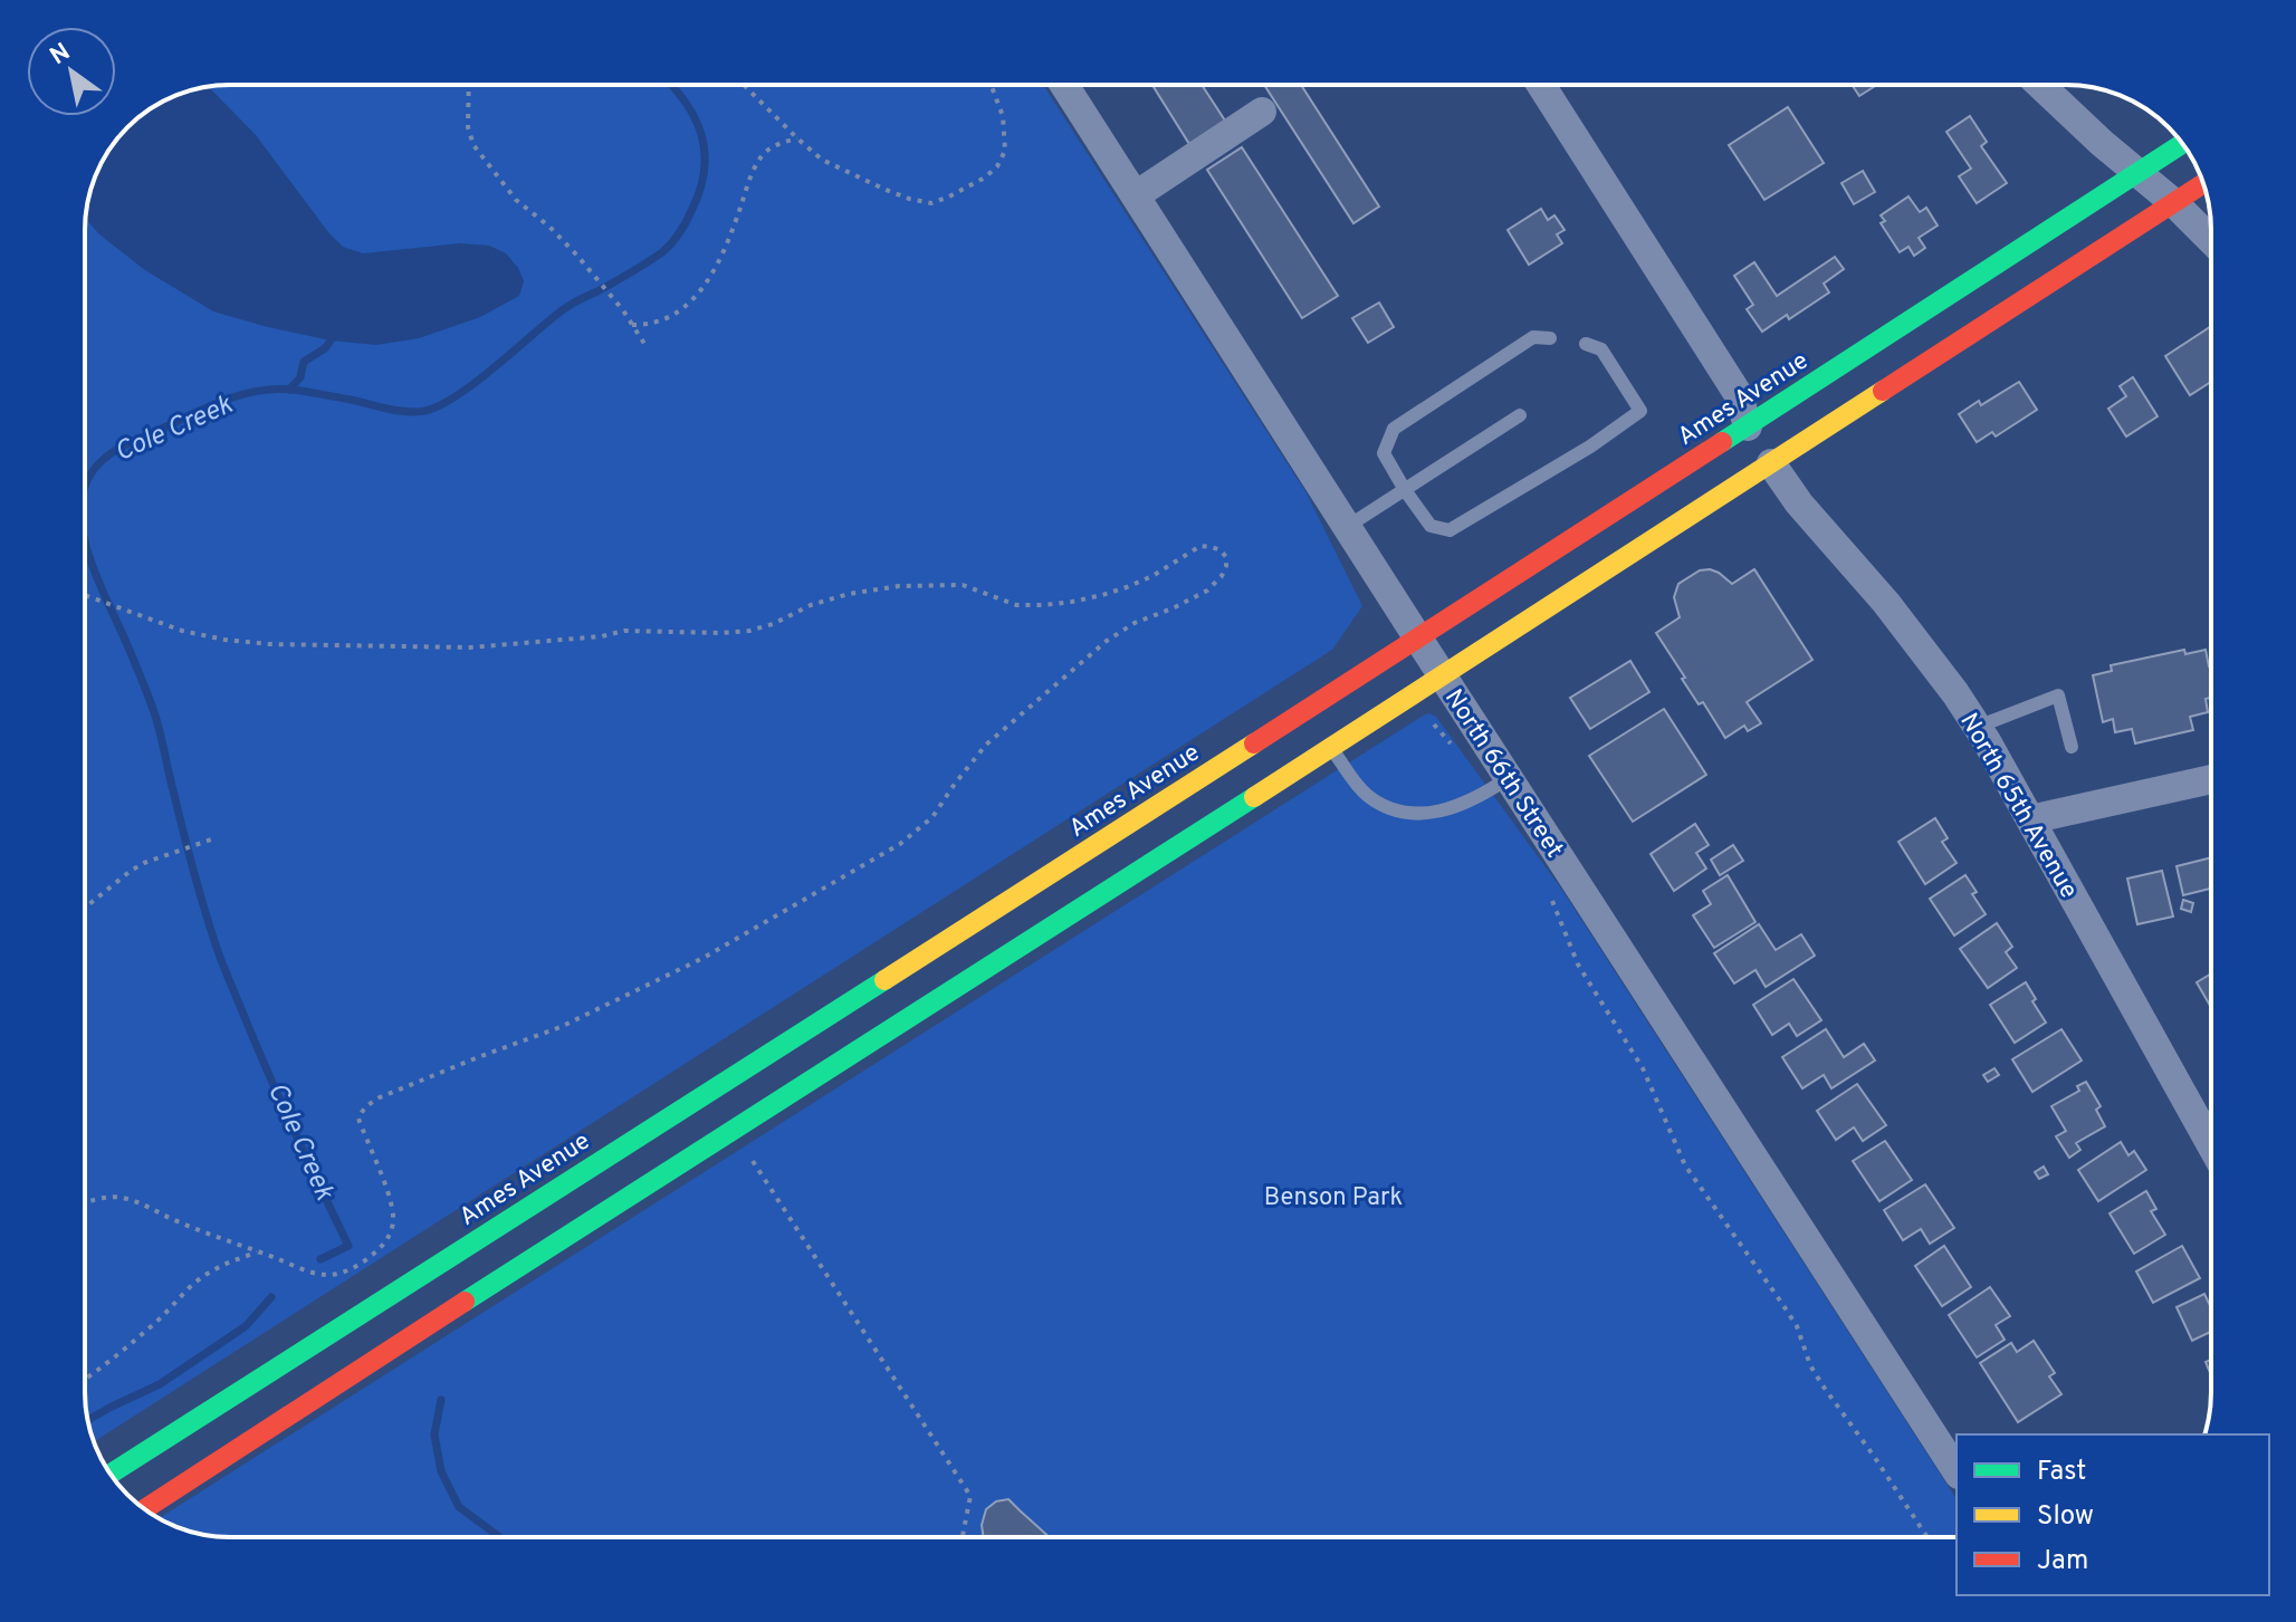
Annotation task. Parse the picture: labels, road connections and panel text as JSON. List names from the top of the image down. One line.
{"streets":{"main road":["Ames Avenue"],"street":["North 66th Street","North 65th Avenue"]},"crossings":[["Ames Avenue","North 66th Street"]],"water":["Cole Creek"],"parks":["Benson Park"],"legend":["Fast","Slow","Jam"],"north":"top left"}
